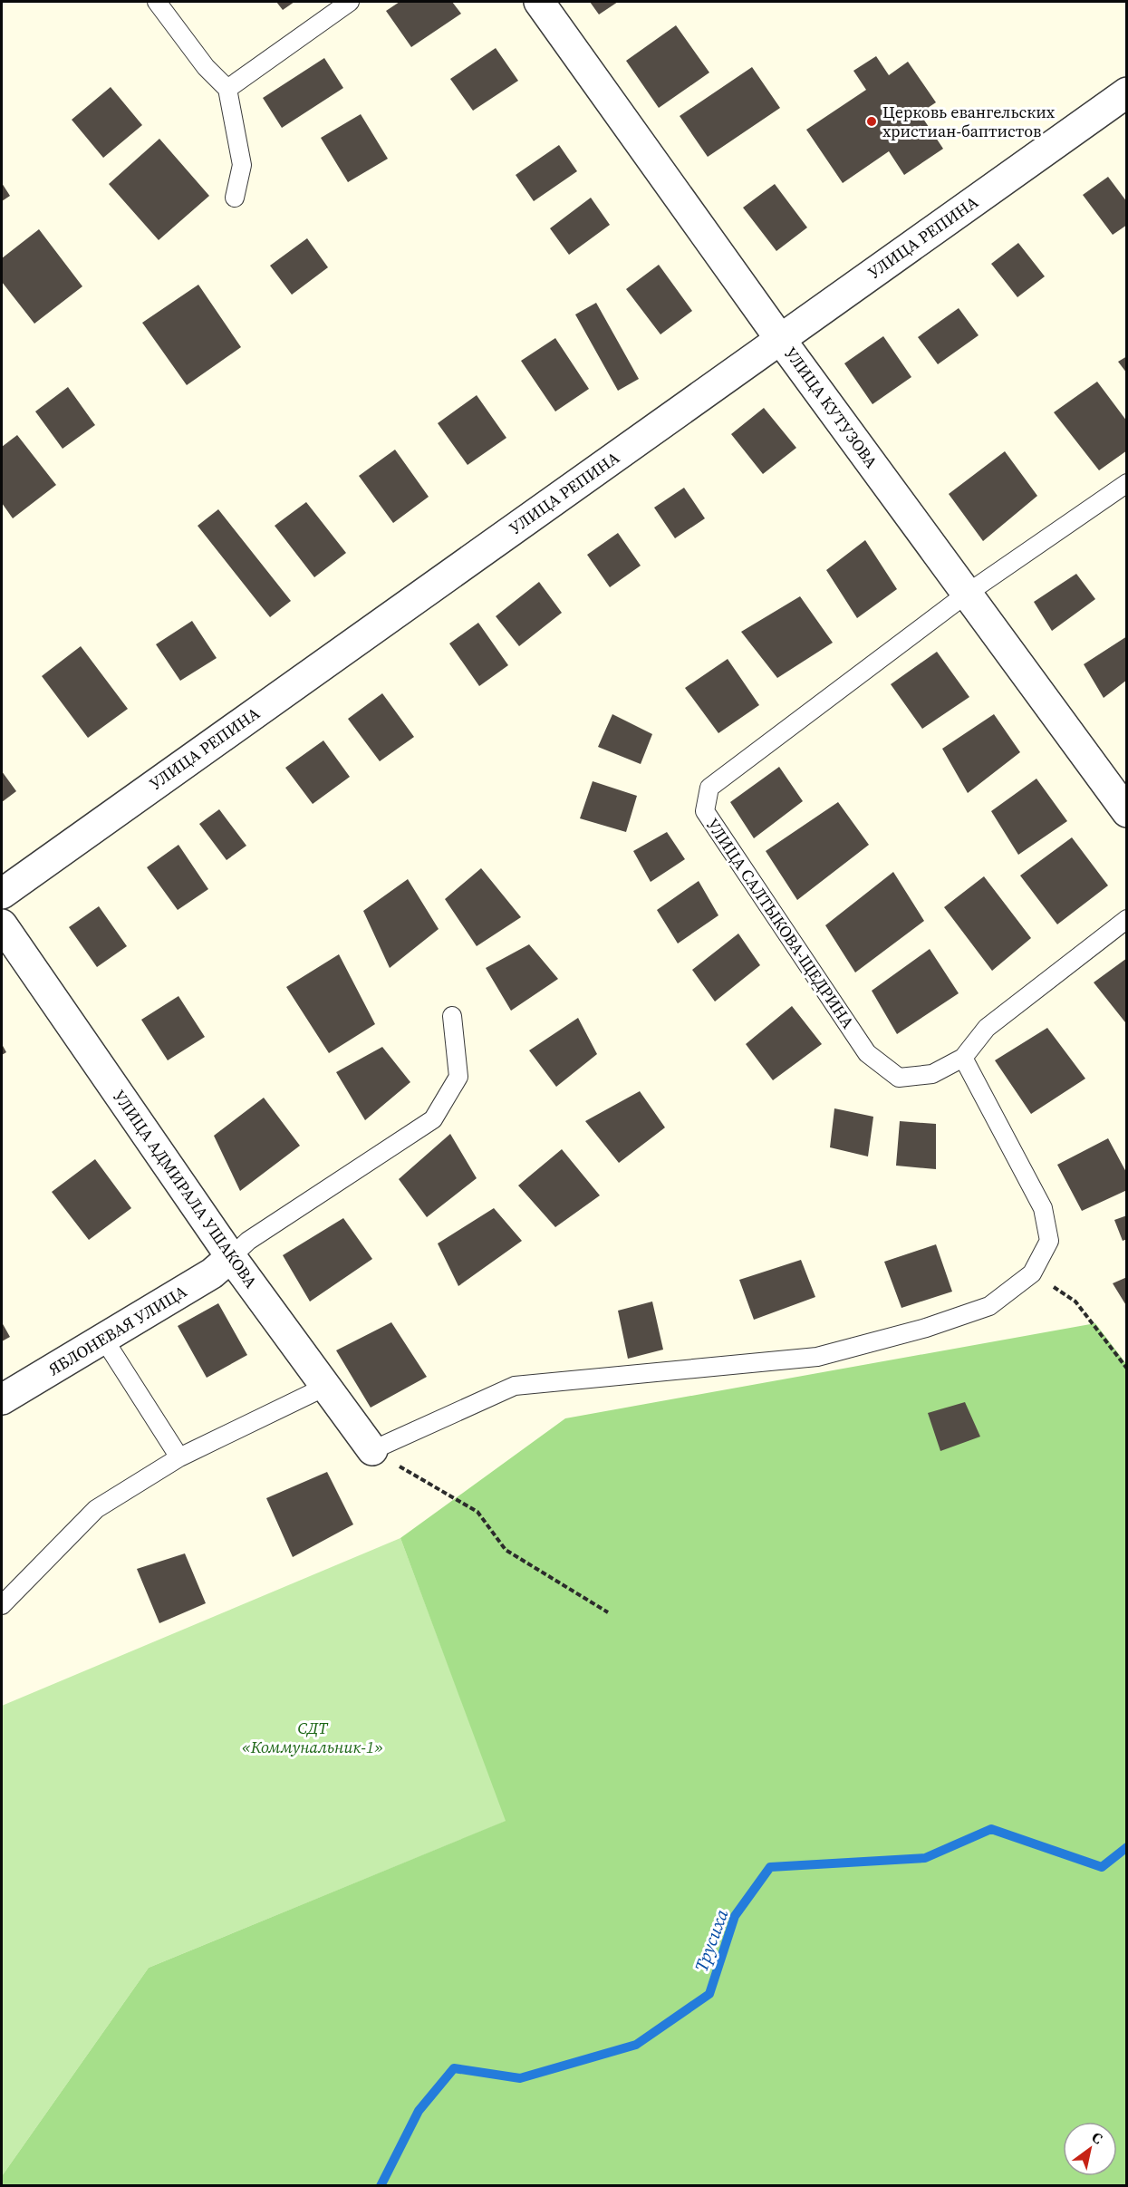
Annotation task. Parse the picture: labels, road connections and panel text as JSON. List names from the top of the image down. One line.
{"streets":{"street":["УЛИЦА РЕПИНА","УЛИЦА КУТУЗОВА","УЛИЦА АДМИРАЛА УШАКОВА","ЯБЛОНЕВАЯ УЛИЦА"],"lane":["УЛИЦА САЛТЫКОВА-ЩЕДРИНА"]},"crossings":[["УЛИЦА РЕПИНА","УЛИЦА КУТУЗОВА"],["УЛИЦА КУТУЗОВА","УЛИЦА САЛТЫКОВА-ЩЕДРИНА"],["УЛИЦА АДМИРАЛА УШАКОВА","ЯБЛОНЕВАЯ УЛИЦА"]],"water":["Трусиха"],"parks":["СДТ «Коммунальник-1»"],"places":["Церковь евангельских христиан-баптистов"],"north":"top right"}
